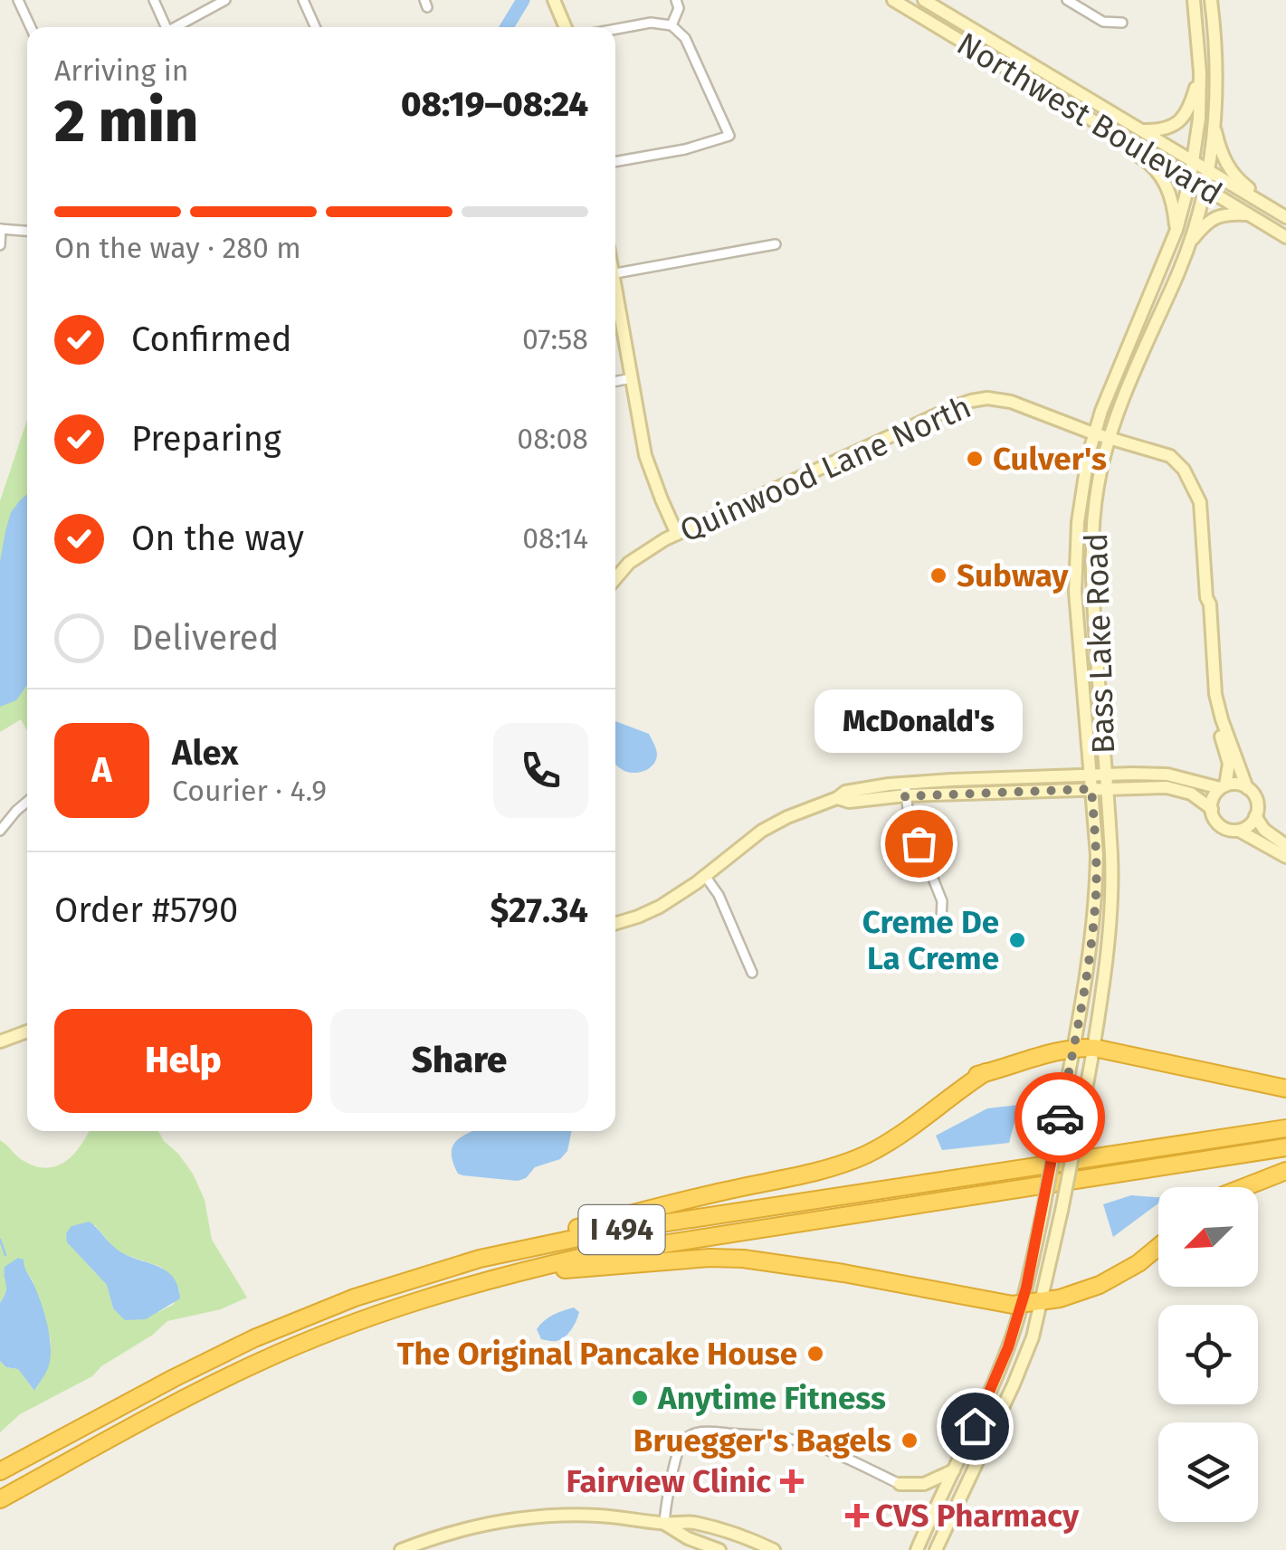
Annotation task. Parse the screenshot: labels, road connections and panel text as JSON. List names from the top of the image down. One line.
{"streets":{"highway":["I 494"],"main road":["Northwest Boulevard","Quinwood Lane North","Bass Lake Road"]},"crossings":[["Northwest Boulevard","Bass Lake Road"],["Quinwood Lane North","Bass Lake Road"]],"places":{"other":["Culver's","Subway","McDonald's","Creme De La Creme","The Original Pancake House","Anytime Fitness","Bruegger's Bagels"],"health":["Fairview Clinic","CVS Pharmacy"]},"north":"bottom left","page":{"heading":["2 min","Arriving in","08:19–08:24"],"panel":["Alex","Courier · 4.9","Order #5790","$27.34"],"bar":"On the way · 280 m","list":[["Confirmed","07:58"],["Preparing","08:08"],["On the way","08:14"],"Delivered"],"bubble":"McDonald's","round":"A","buttons":["Help","Share"]}}
